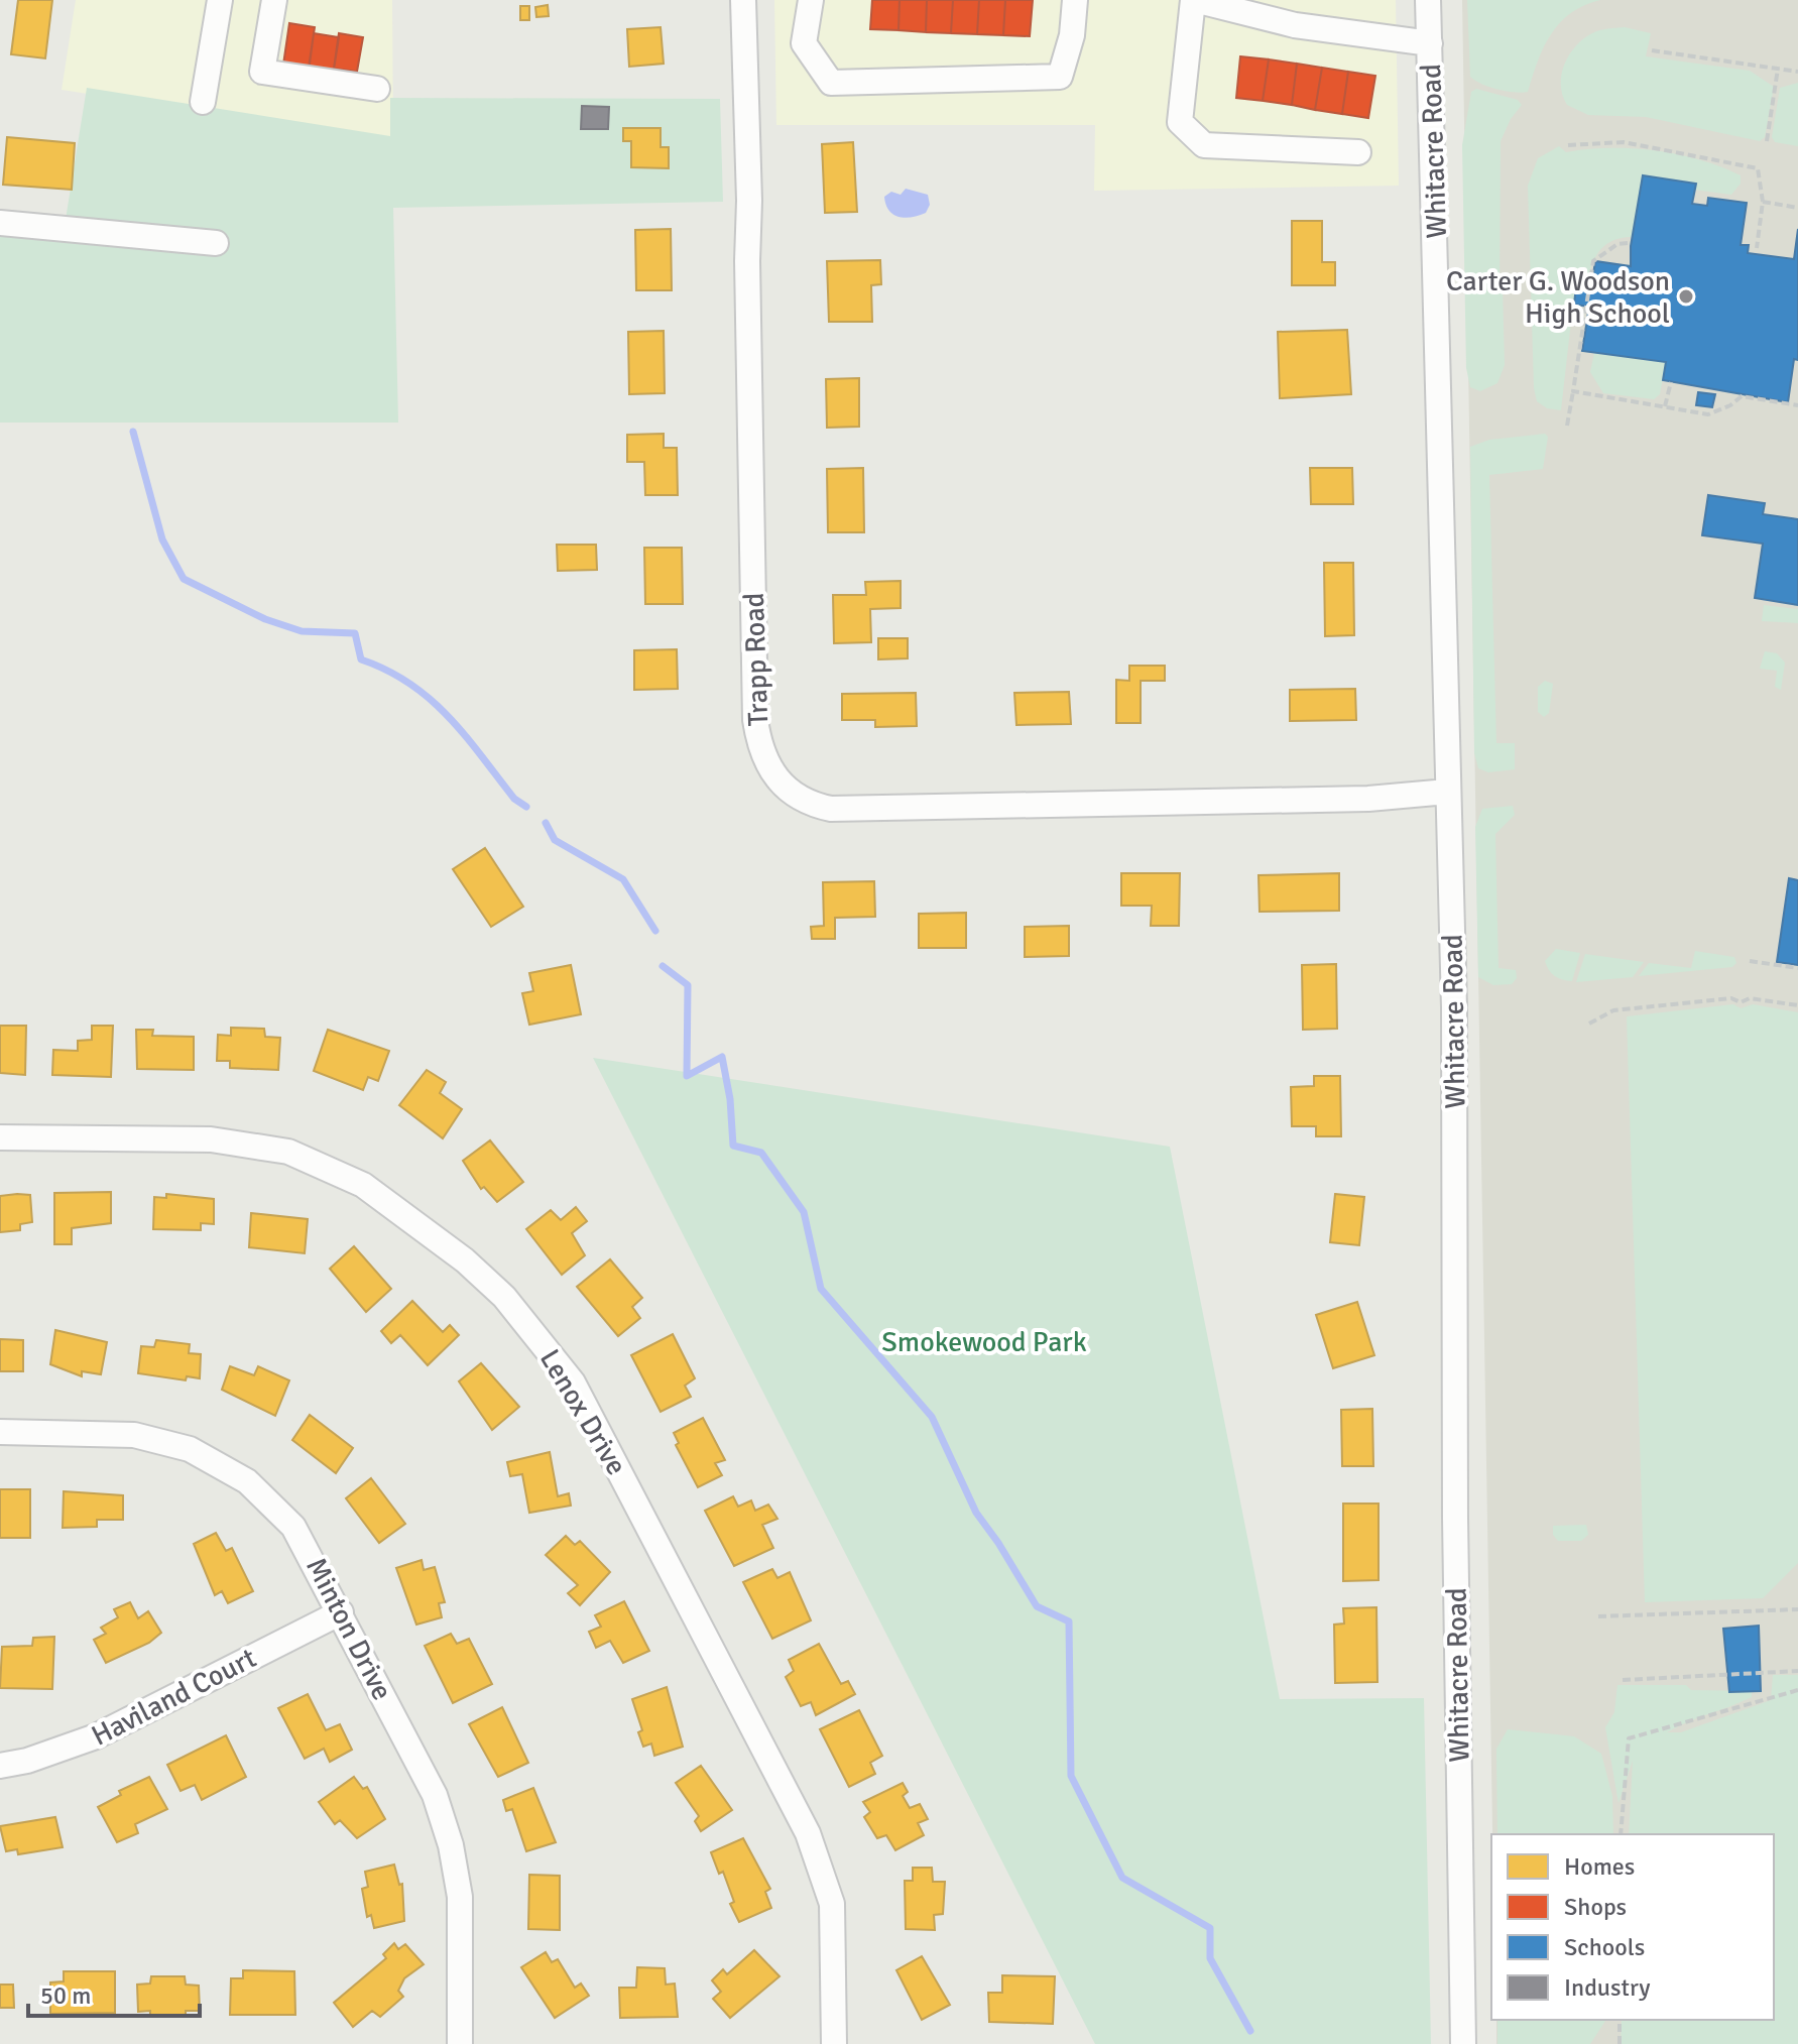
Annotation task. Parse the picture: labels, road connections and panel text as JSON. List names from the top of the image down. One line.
{"streets":{"street":["Whitacre Road","Trapp Road","Lenox Drive","Minton Drive","Haviland Court"]},"crossings":[["Whitacre Road","Trapp Road"],["Minton Drive","Haviland Court"]],"parks":["Smokewood Park"],"places":["Carter G. Woodson High School"],"legend":["Homes","Shops","Schools","Industry"],"scale_bar":"50 m"}
